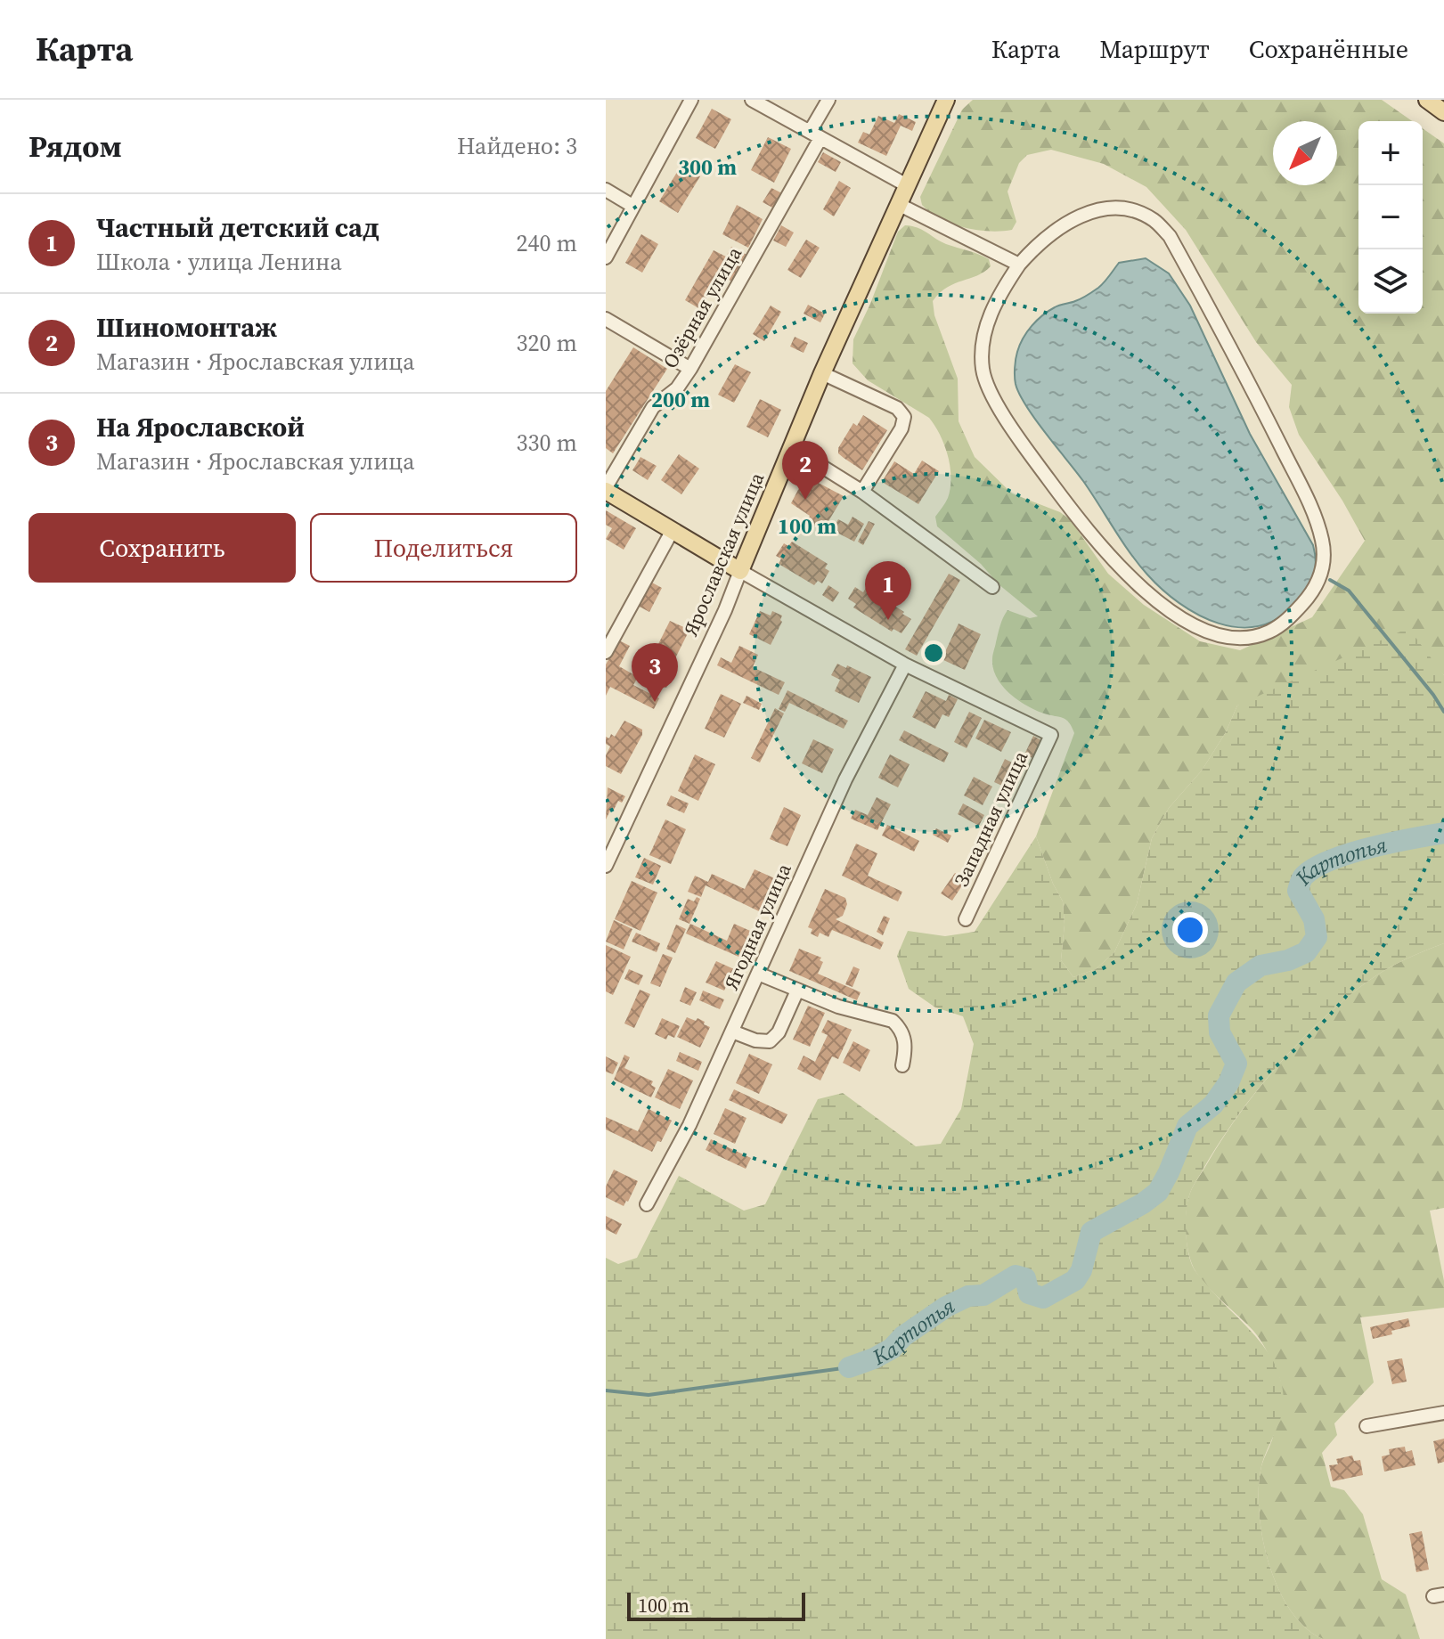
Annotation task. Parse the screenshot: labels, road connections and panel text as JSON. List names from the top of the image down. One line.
{"streets":{"main road":["Ярославская улица"],"street":["Озёрная улица","Западная улица","Ягодная улица"]},"crossings":[["Западная улица","Ягодная улица"]],"water":["Картопья"],"scale_bar":"100 m","north":"bottom left","page":{"header":"Карта","nav":["Карта","Маршрут","Сохранённые"],"heading":["Рядом","Найдено: 3"],"map_buttons":["+","−"],"list":[{"mark":"1","name":"Частный детский сад","note":"Школа · улица Ленина","value":"240 m"},{"mark":"2","name":"Шиномонтаж","note":"Магазин · Ярославская улица","value":"320 m"},{"mark":"3","name":"На Ярославской","note":"Магазин · Ярославская улица","value":"330 m"}],"pins":["2","1","3"],"buttons":["Сохранить","Поделиться"],"scale":"100 m"},"rings":["300 m","200 m","100 m"]}
